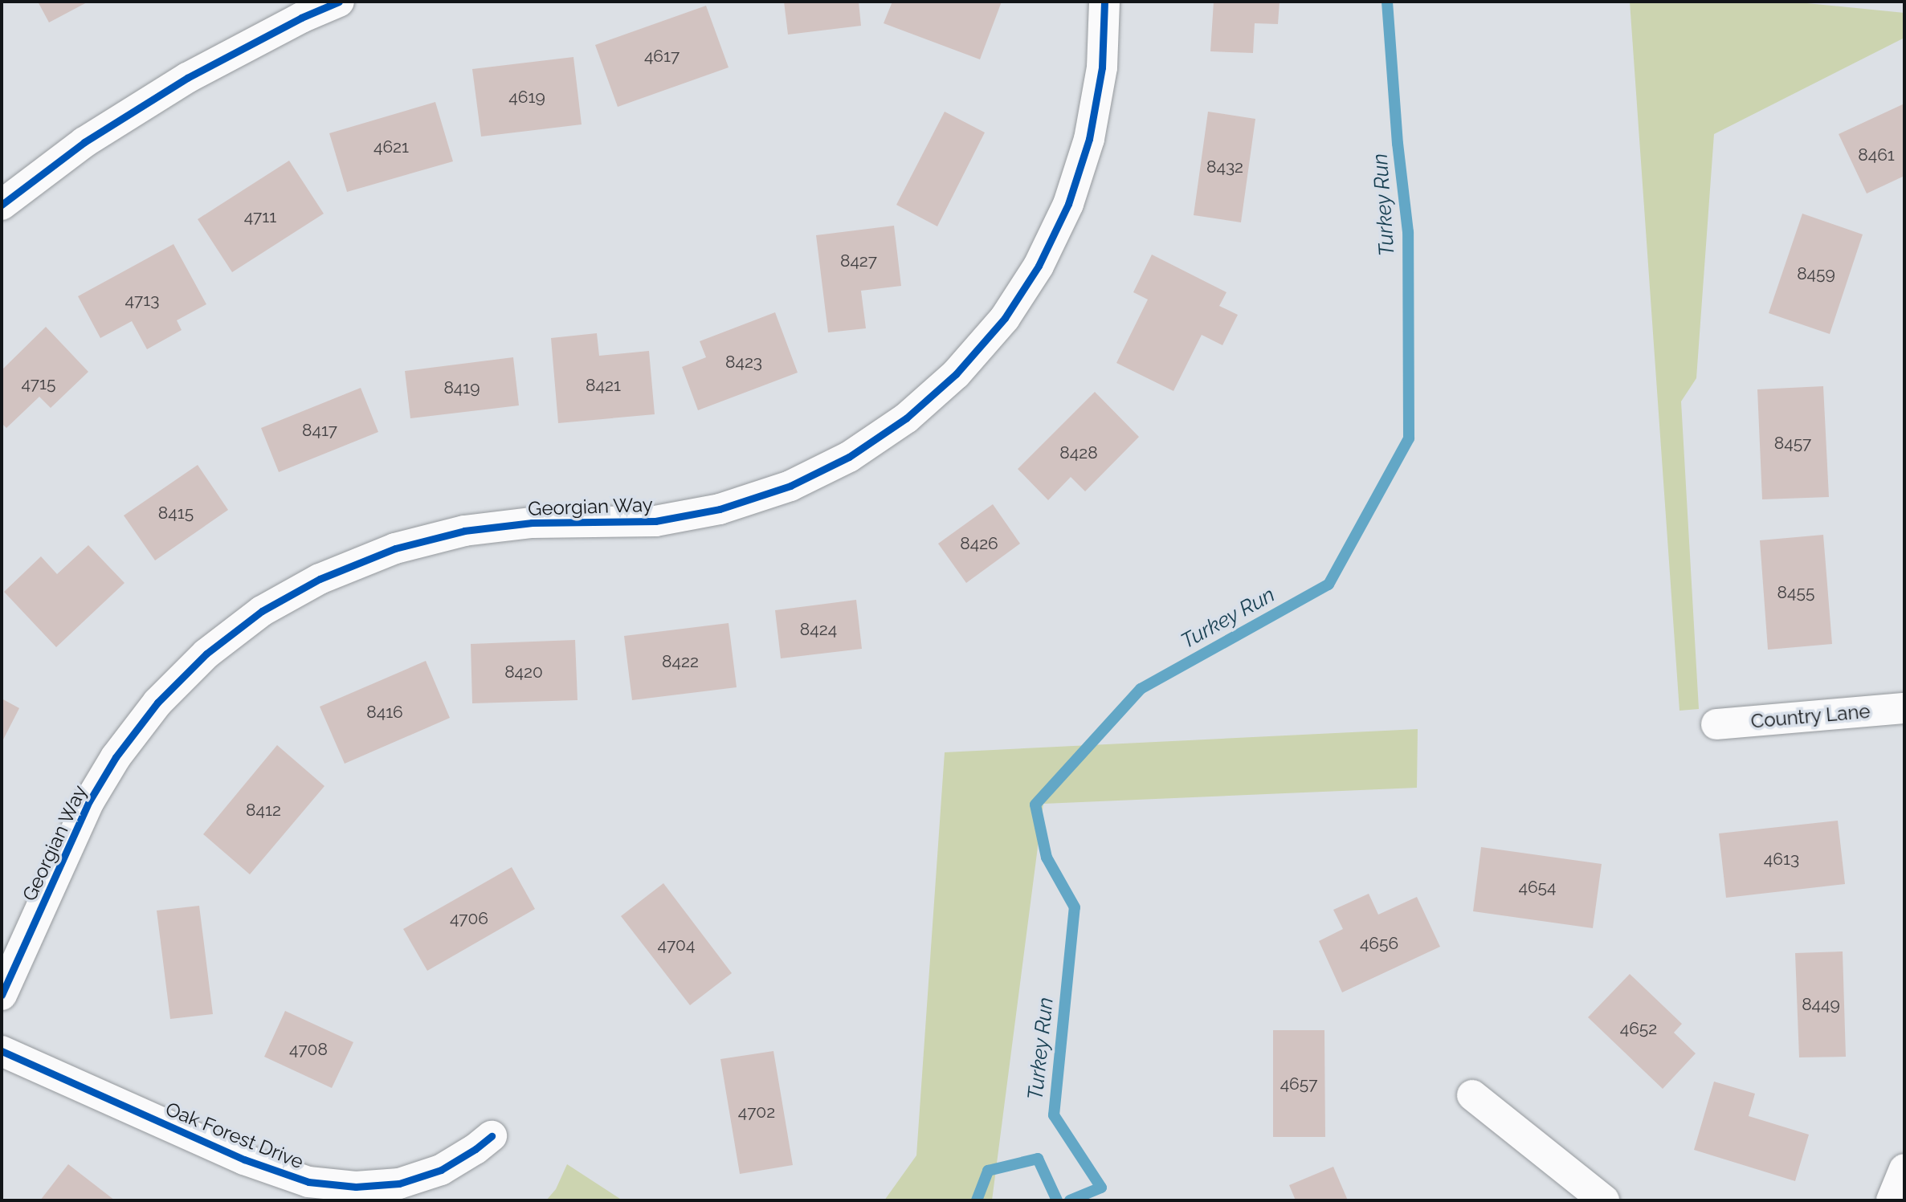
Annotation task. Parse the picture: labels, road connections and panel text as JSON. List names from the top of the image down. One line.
{"streets":{"street":["Georgian Way","Country Lane","Oak Forest Drive"]},"water":["Turkey Run"],"house_numbers":["4617","4619","4621","8461","8432","4711","8427","8459","4713","8423","4715","8421","8419","8417","8457","8428","8415","8426","8455","8424","8422","8420","8416","8412","4613","4654","4706","4656","4704","8449","4652","4708","4657","4702"]}
